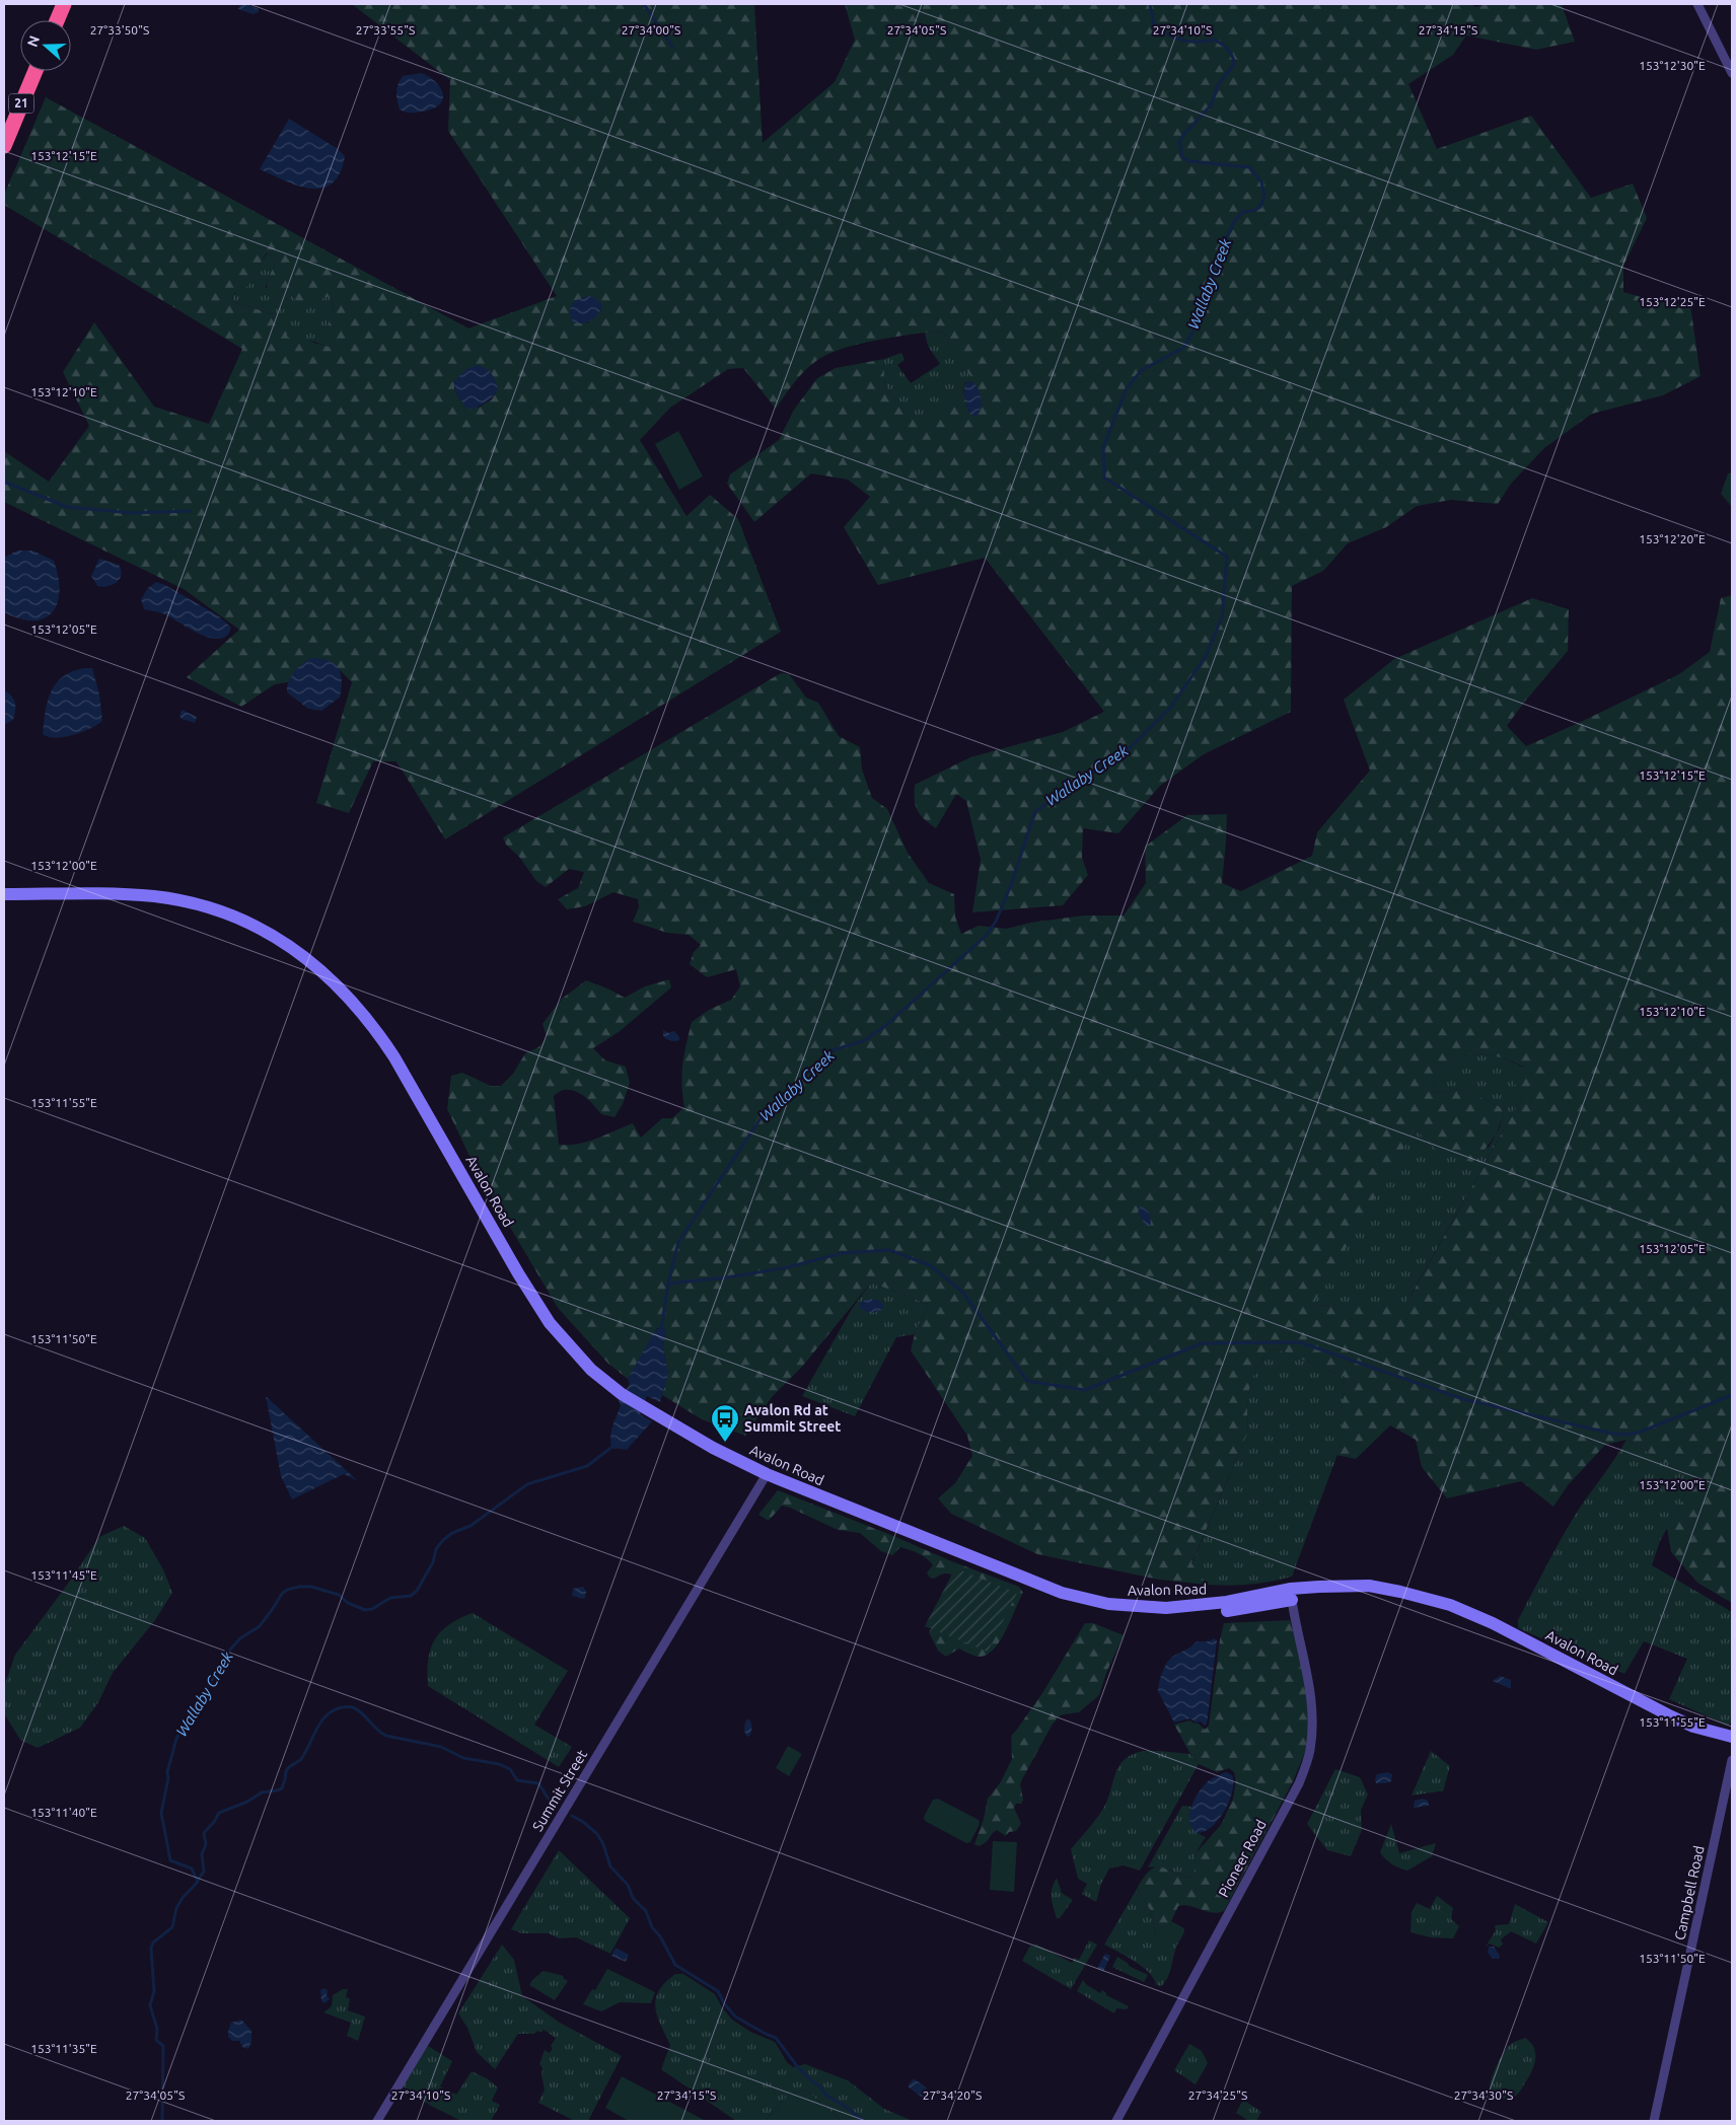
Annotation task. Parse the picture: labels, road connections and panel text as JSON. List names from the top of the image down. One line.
{"streets":{"highway":["21"],"street":["Avalon Road","Summit Street","Pioneer Road","Campbell Road"]},"crossings":[["Avalon Road","Summit Street"],["Avalon Road","Pioneer Road"]],"water":["Wallaby Creek"],"places":{"bus stop":["Avalon Rd at Summit Street"]},"north":"left","coordinates":["27°33'50\"S","27°33'55\"S","27°34'00\"S","27°34'05\"S","27°34'10\"S","27°34'15\"S","153°12'30\"E","153°12'15\"E","153°12'25\"E","153°12'10\"E","153°12'20\"E","153°12'05\"E","153°12'00\"E","153°11'55\"E","153°11'50\"E","153°11'45\"E","153°11'40\"E","153°11'35\"E","27°34'20\"S","27°34'25\"S","27°34'30\"S"]}
